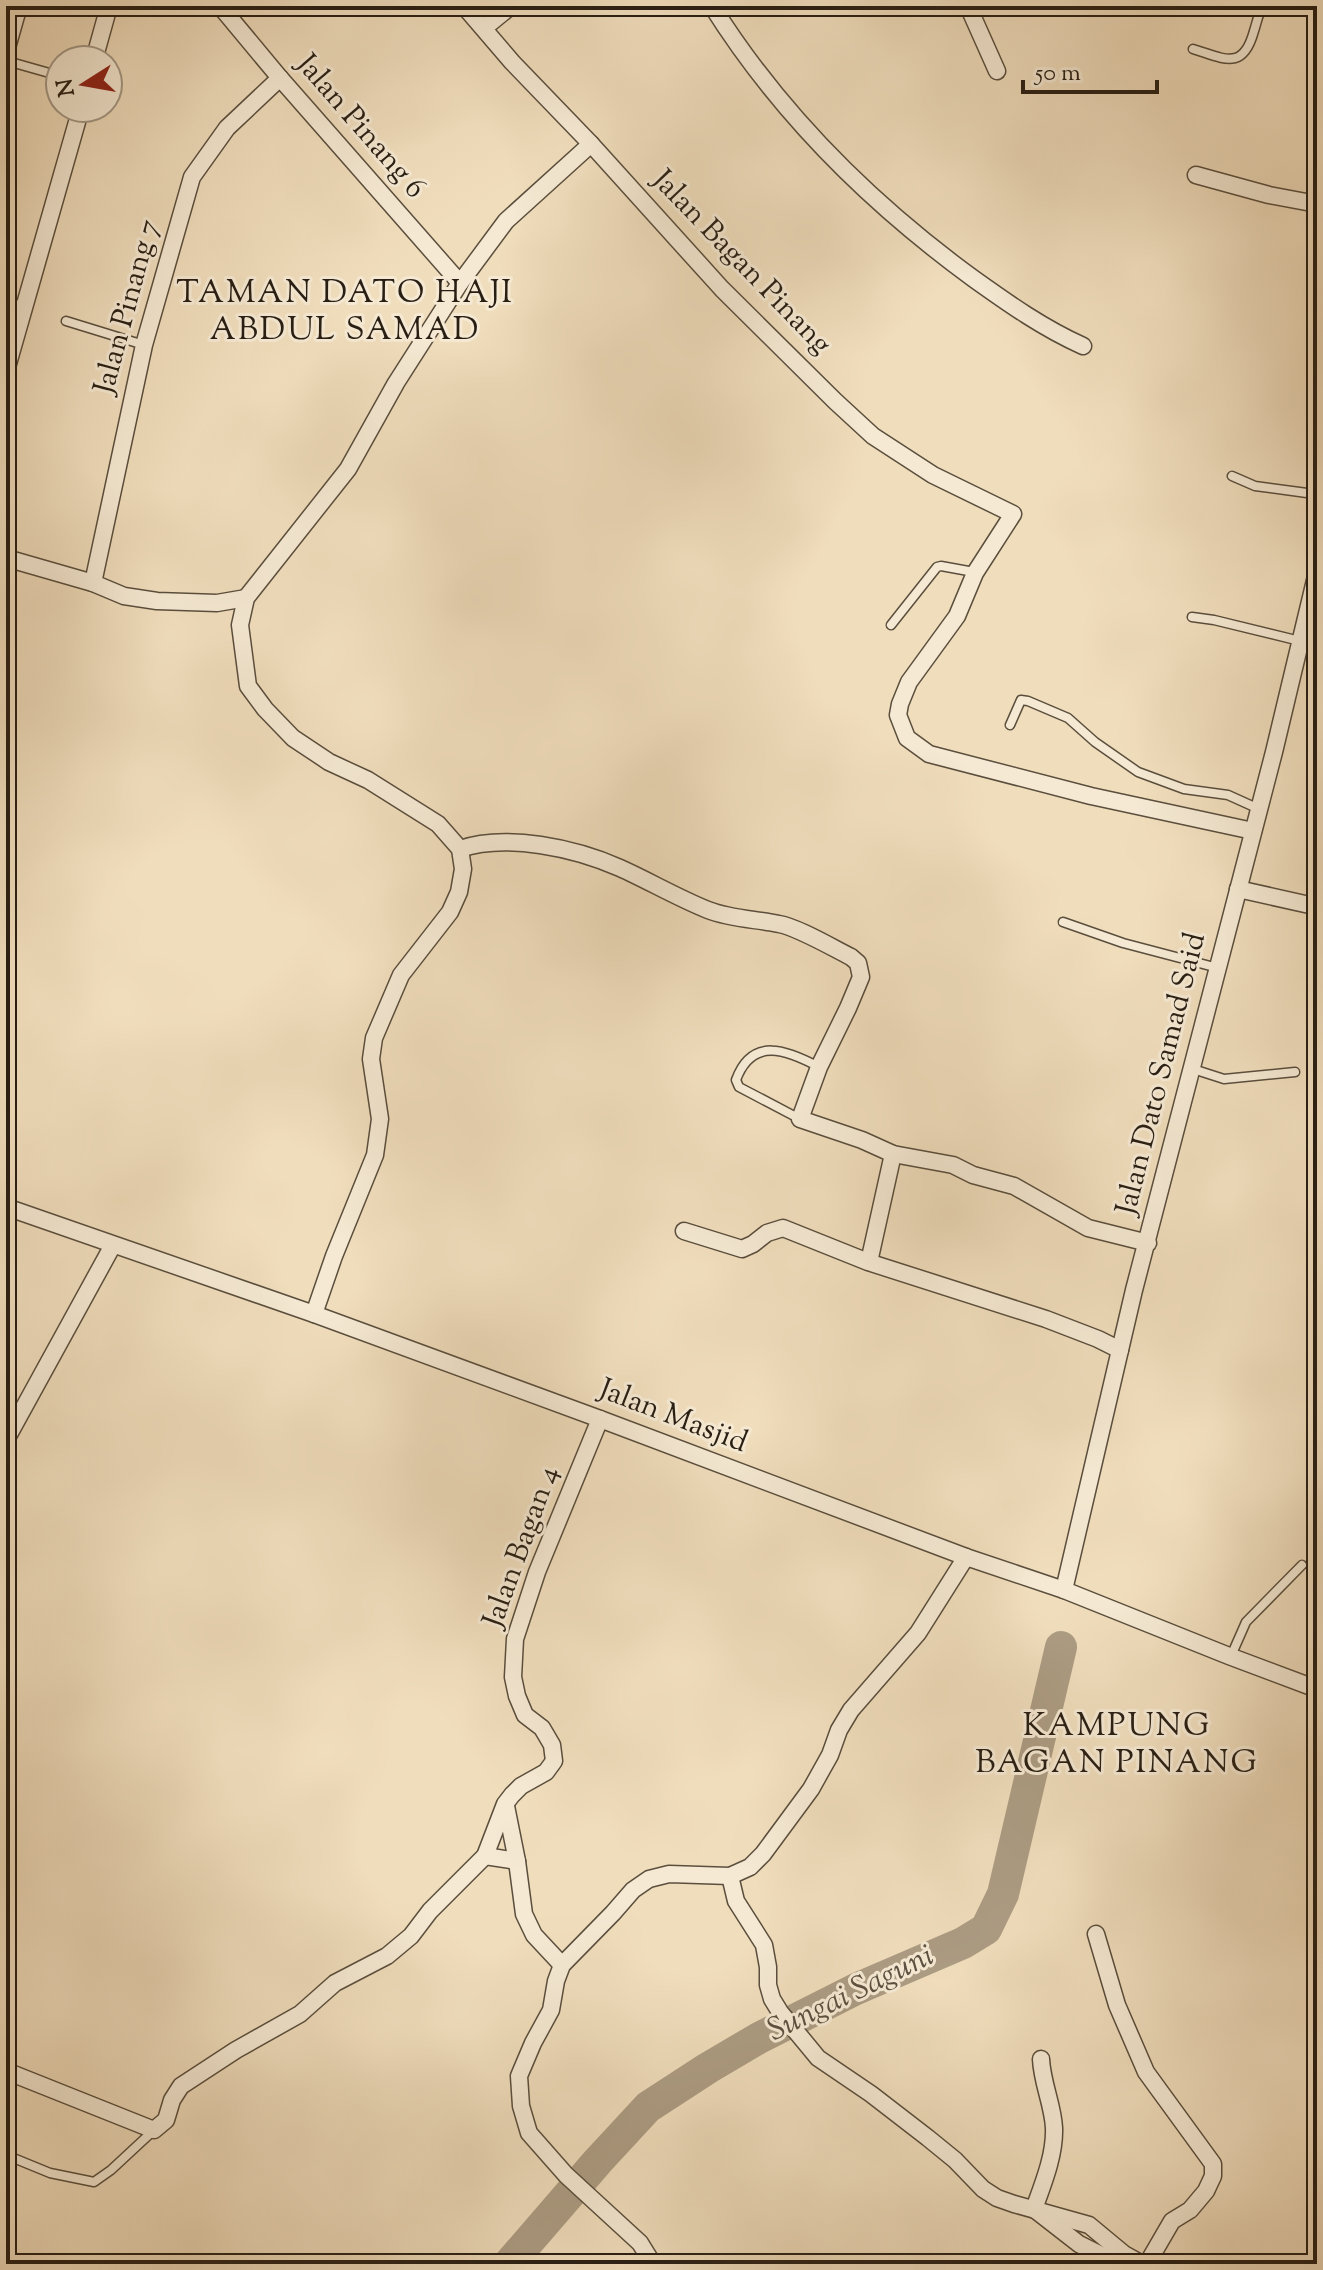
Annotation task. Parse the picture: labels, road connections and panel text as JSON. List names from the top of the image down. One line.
{"streets":{"street":["Jalan Pinang 6","Jalan Bagan Pinang","Jalan Pinang 7","Jalan Dato Samad Said","Jalan Masjid","Jalan Bagan 4"]},"crossings":[["Jalan Pinang 6","Jalan Pinang 7"],["Jalan Dato Samad Said","Jalan Masjid"],["Jalan Masjid","Jalan Bagan 4"]],"districts":["TAMAN DATO HAJI ABDUL SAMAD","KAMPUNG BAGAN PINANG"],"water":["Sungai Saguni"],"scale_bar":"50 m","north":"left"}
